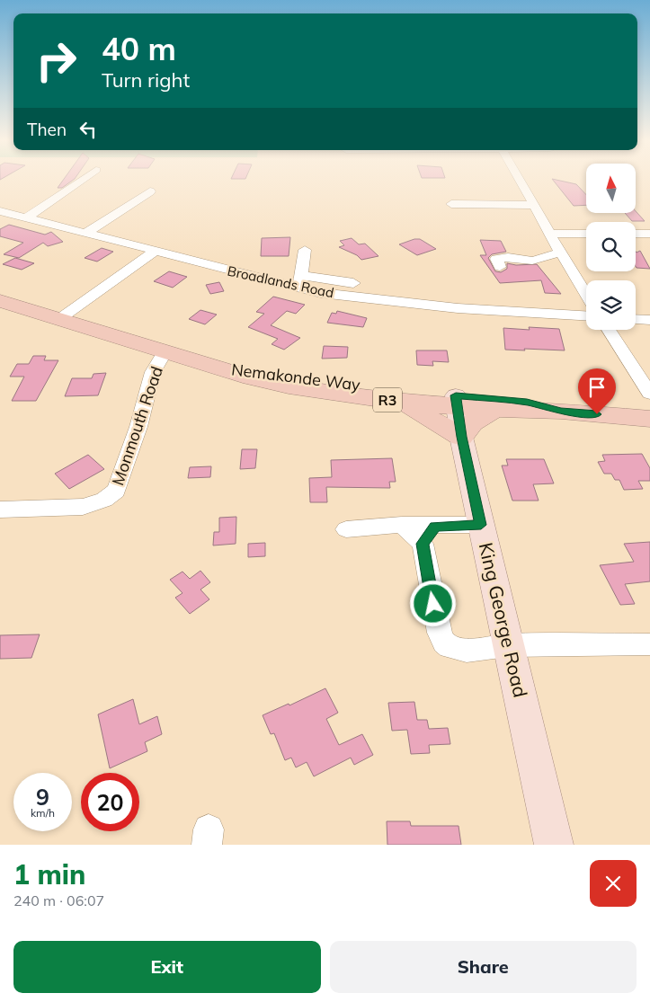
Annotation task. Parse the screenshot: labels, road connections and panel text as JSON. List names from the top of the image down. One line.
{"streets":{"highway":["Nemakonde Way","R3"],"main road":["King George Road"],"street":["Broadlands Road","Monmouth Road"]},"crossings":[["Nemakonde Way","Monmouth Road"],["Nemakonde Way","King George Road"]],"north":"top","page":{"turn":["40 m","Turn right"],"then":"Then","speed":"9 km/h","limit":"20","heading":["1 min","240 m · 06:07"],"buttons":["Exit","Share"]}}
